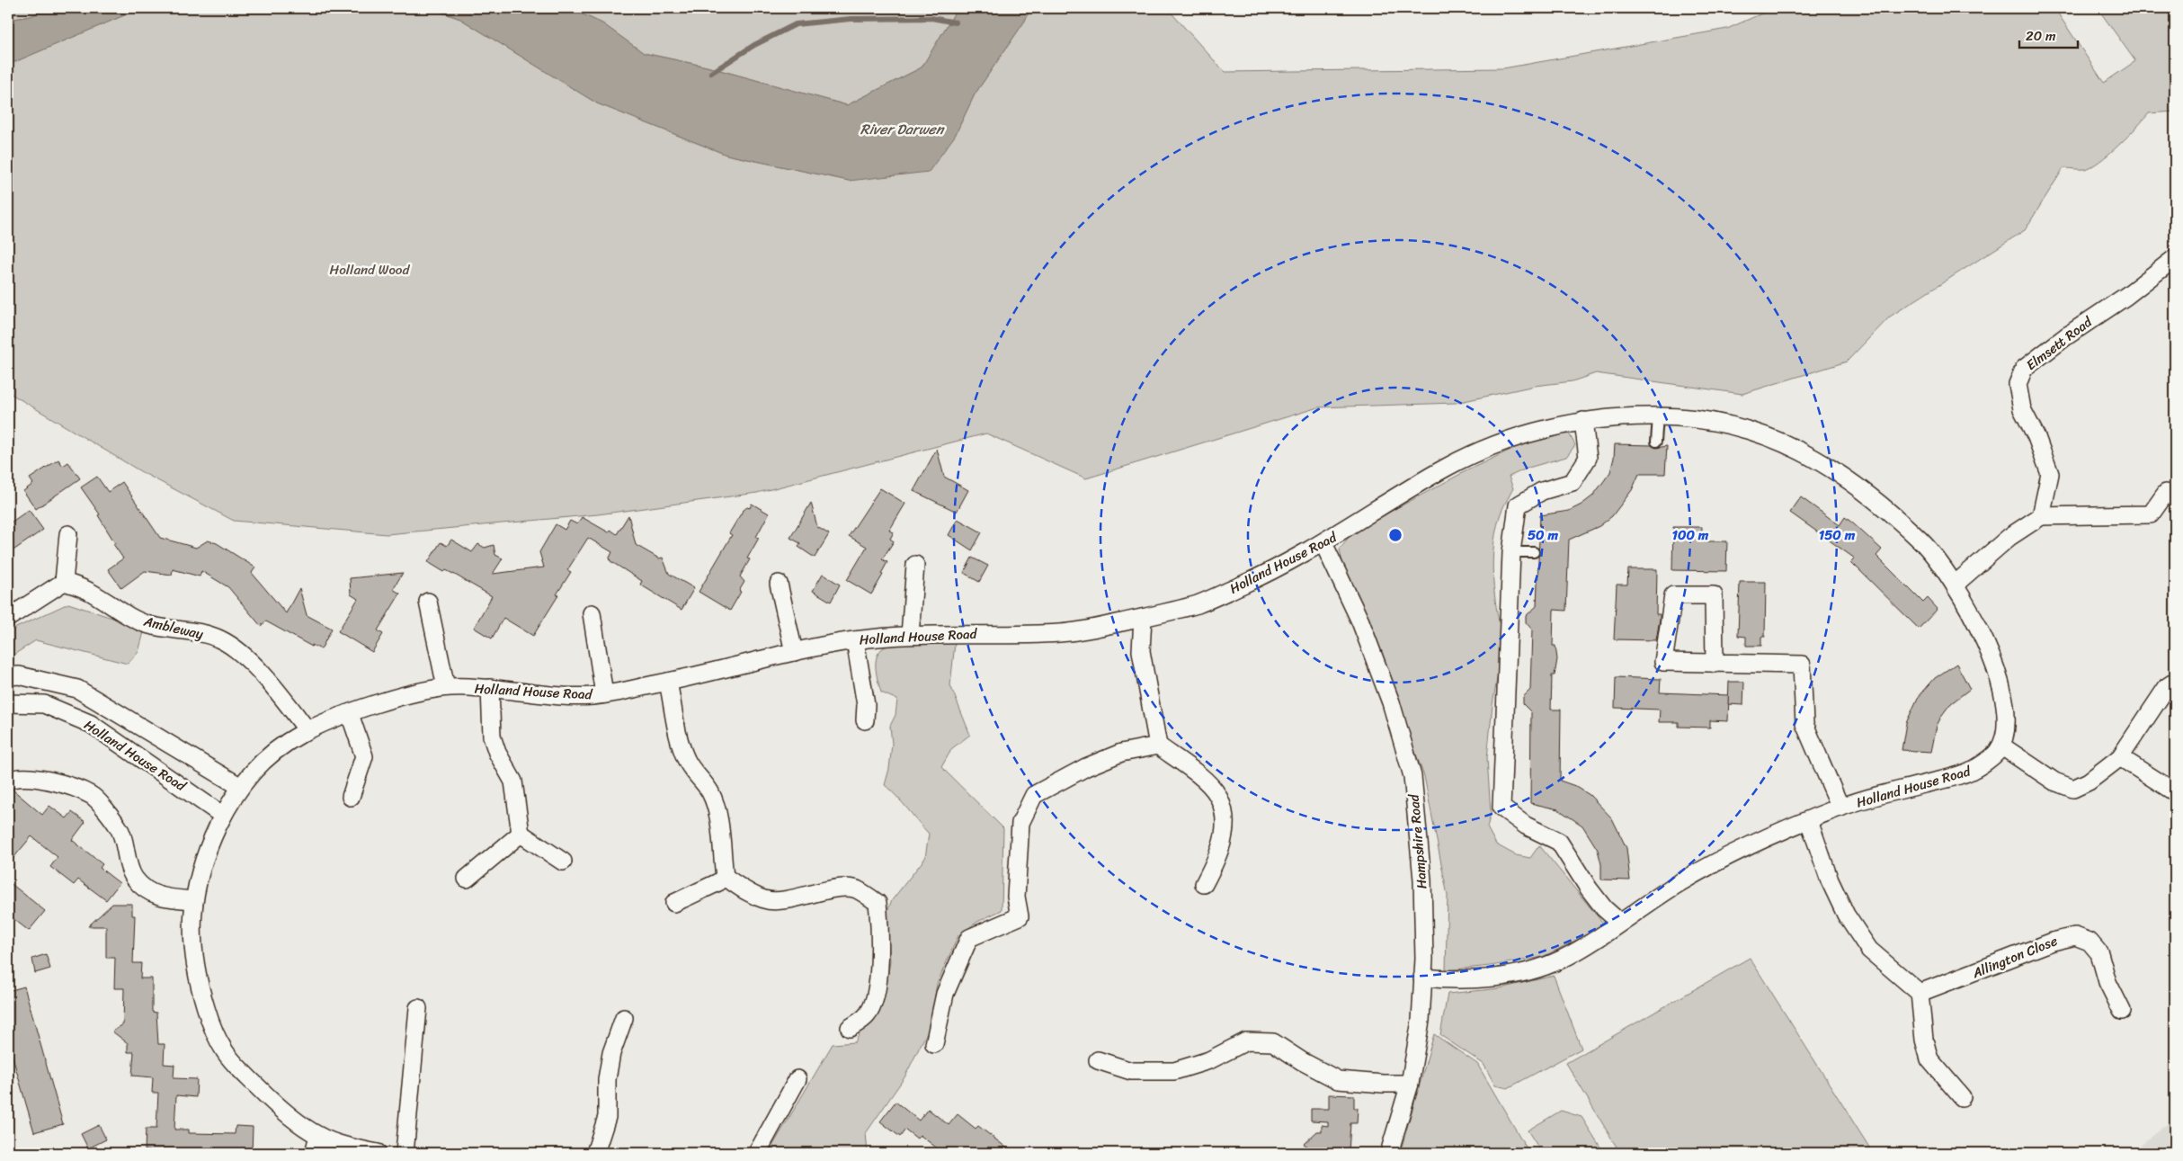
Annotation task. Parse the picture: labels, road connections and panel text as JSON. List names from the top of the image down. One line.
{"streets":{"street":["Elmsett Road","Holland House Road","Ambleway","Hampshire Road","Allington Close"]},"crossings":[["Holland House Road","Ambleway"],["Holland House Road","Hampshire Road"]],"water":["River Darwen"],"parks":["Holland Wood"],"scale_bar":"20 m","rings":["50 m","100 m","150 m"]}
